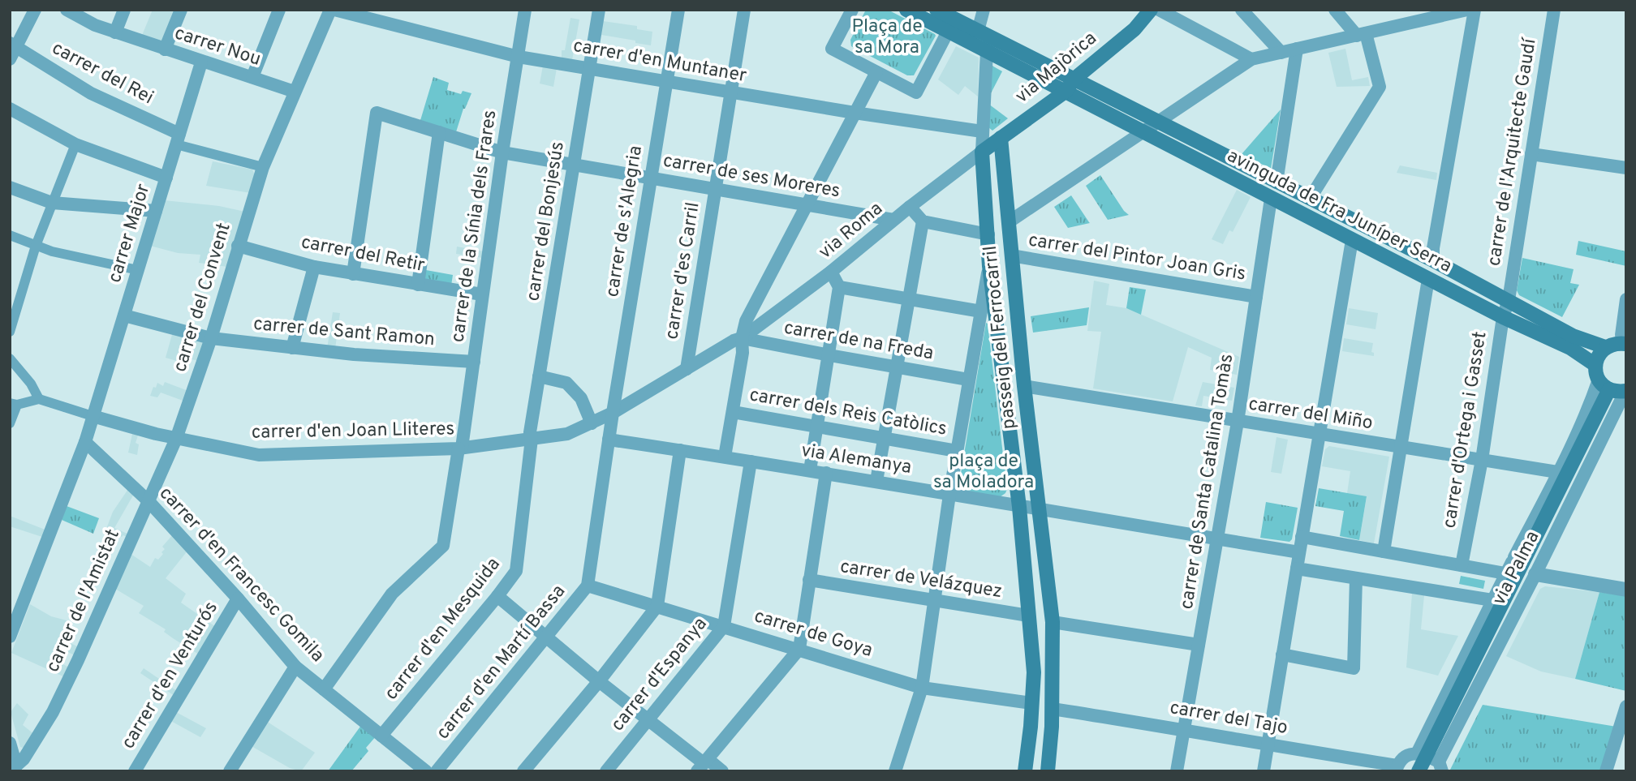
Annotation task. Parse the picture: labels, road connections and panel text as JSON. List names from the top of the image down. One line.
{"streets":{"main road":["via Majòrica","avinguda de Fra Juníper Serra","passeig del Ferrocarril"],"street":["carrer Nou","carrer d'en Muntaner","carrer del Rei","carrer de l'Arquitecte Gaudí","carrer de ses Moreres","carrer del Bonjesús","carrer de s'Alegria","carrer de la Sínia dels Frares","via Roma","carrer Major","carrer del Retir","carrer del Pintor Joan Gris","carrer d'es Carril","carrer del Convent","carrer de Sant Ramon","carrer de na Freda","carrer dels Reis Catòlics","carrer del Miño","carrer d'Ortega i Gasset","carrer d'en Joan Lliteres","via Alemanya","carrer de Santa Catalina Tomàs","via Palma","carrer d'en Francesc Gomila","carrer de Velázquez","carrer de l'Amistat","carrer d'en Mesquida","carrer de Goya","carrer d'en Martí Bassa","carrer d'Espanya","carrer d'en Venturós","carrer del Tajo"]},"crossings":[["carrer Nou","carrer d'en Muntaner"],["carrer Nou","carrer Major"],["carrer Nou","carrer del Convent"],["carrer d'en Muntaner","carrer del Bonjesús"],["carrer d'en Muntaner","carrer de s'Alegria"],["carrer d'en Muntaner","carrer de la Sínia dels Frares"],["carrer d'en Muntaner","carrer d'es Carril"],["carrer d'en Muntaner","carrer del Convent"],["via Majòrica","avinguda de Fra Juníper Serra"],["via Majòrica","via Roma"],["via Majòrica","passeig del Ferrocarril"],["carrer del Rei","carrer Major"],["carrer de l'Arquitecte Gaudí","avinguda de Fra Juníper Serra"],["carrer de l'Arquitecte Gaudí","carrer d'Ortega i Gasset"],["carrer de ses Moreres","carrer del Bonjesús"],["carrer de ses Moreres","carrer de s'Alegria"],["carrer de ses Moreres","carrer de la Sínia dels Frares"],["carrer de ses Moreres","via Roma"],["carrer de ses Moreres","carrer del Retir"],["carrer de ses Moreres","carrer d'es Carril"],["avinguda de Fra Juníper Serra","carrer d'Ortega i Gasset"],["avinguda de Fra Juníper Serra","carrer de Santa Catalina Tomàs"],["carrer del Bonjesús","carrer d'en Joan Lliteres"],["carrer del Bonjesús","carrer d'en Mesquida"],["carrer de s'Alegria","carrer d'en Joan Lliteres"],["carrer de s'Alegria","via Alemanya"],["carrer de s'Alegria","carrer d'en Martí Bassa"],["carrer de la Sínia dels Frares","carrer del Retir"],["carrer de la Sínia dels Frares","carrer de Sant Ramon"],["carrer de la Sínia dels Frares","carrer d'en Joan Lliteres"],["carrer de la Sínia dels Frares","carrer d'en Francesc Gomila"],["via Roma","carrer d'es Carril"],["via Roma","passeig del Ferrocarril"],["via Roma","carrer de na Freda"],["via Roma","carrer d'en Joan Lliteres"],["carrer Major","carrer de Sant Ramon"],["carrer Major","carrer d'en Joan Lliteres"],["carrer Major","carrer d'en Francesc Gomila"],["carrer del Retir","carrer del Convent"],["carrer del Pintor Joan Gris","passeig del Ferrocarril"],["carrer del Pintor Joan Gris","carrer de Santa Catalina Tomàs"],["carrer d'es Carril","carrer d'en Joan Lliteres"],["carrer del Convent","carrer de Sant Ramon"],["carrer del Convent","carrer d'en Joan Lliteres"],["carrer del Convent","carrer de l'Amistat"],["passeig del Ferrocarril","carrer del Miño"],["passeig del Ferrocarril","via Alemanya"],["passeig del Ferrocarril","carrer de Velázquez"],["passeig del Ferrocarril","carrer de Goya"],["passeig del Ferrocarril","carrer del Tajo"],["carrer del Miño","carrer d'Ortega i Gasset"],["carrer del Miño","carrer de Santa Catalina Tomàs"],["carrer del Miño","via Palma"],["carrer d'en Joan Lliteres","carrer de l'Amistat"],["carrer d'en Joan Lliteres","carrer d'en Mesquida"],["via Alemanya","carrer de Santa Catalina Tomàs"],["via Alemanya","carrer d'en Martí Bassa"],["via Alemanya","carrer d'Espanya"],["carrer de Santa Catalina Tomàs","carrer del Tajo"],["carrer d'en Francesc Gomila","carrer de l'Amistat"],["carrer d'en Francesc Gomila","carrer d'en Mesquida"],["carrer d'en Francesc Gomila","carrer d'en Venturós"],["carrer de Goya","carrer d'en Martí Bassa"],["carrer de Goya","carrer d'Espanya"]],"parks":["Plaça de sa Mora","plaça de sa Moladora"]}
